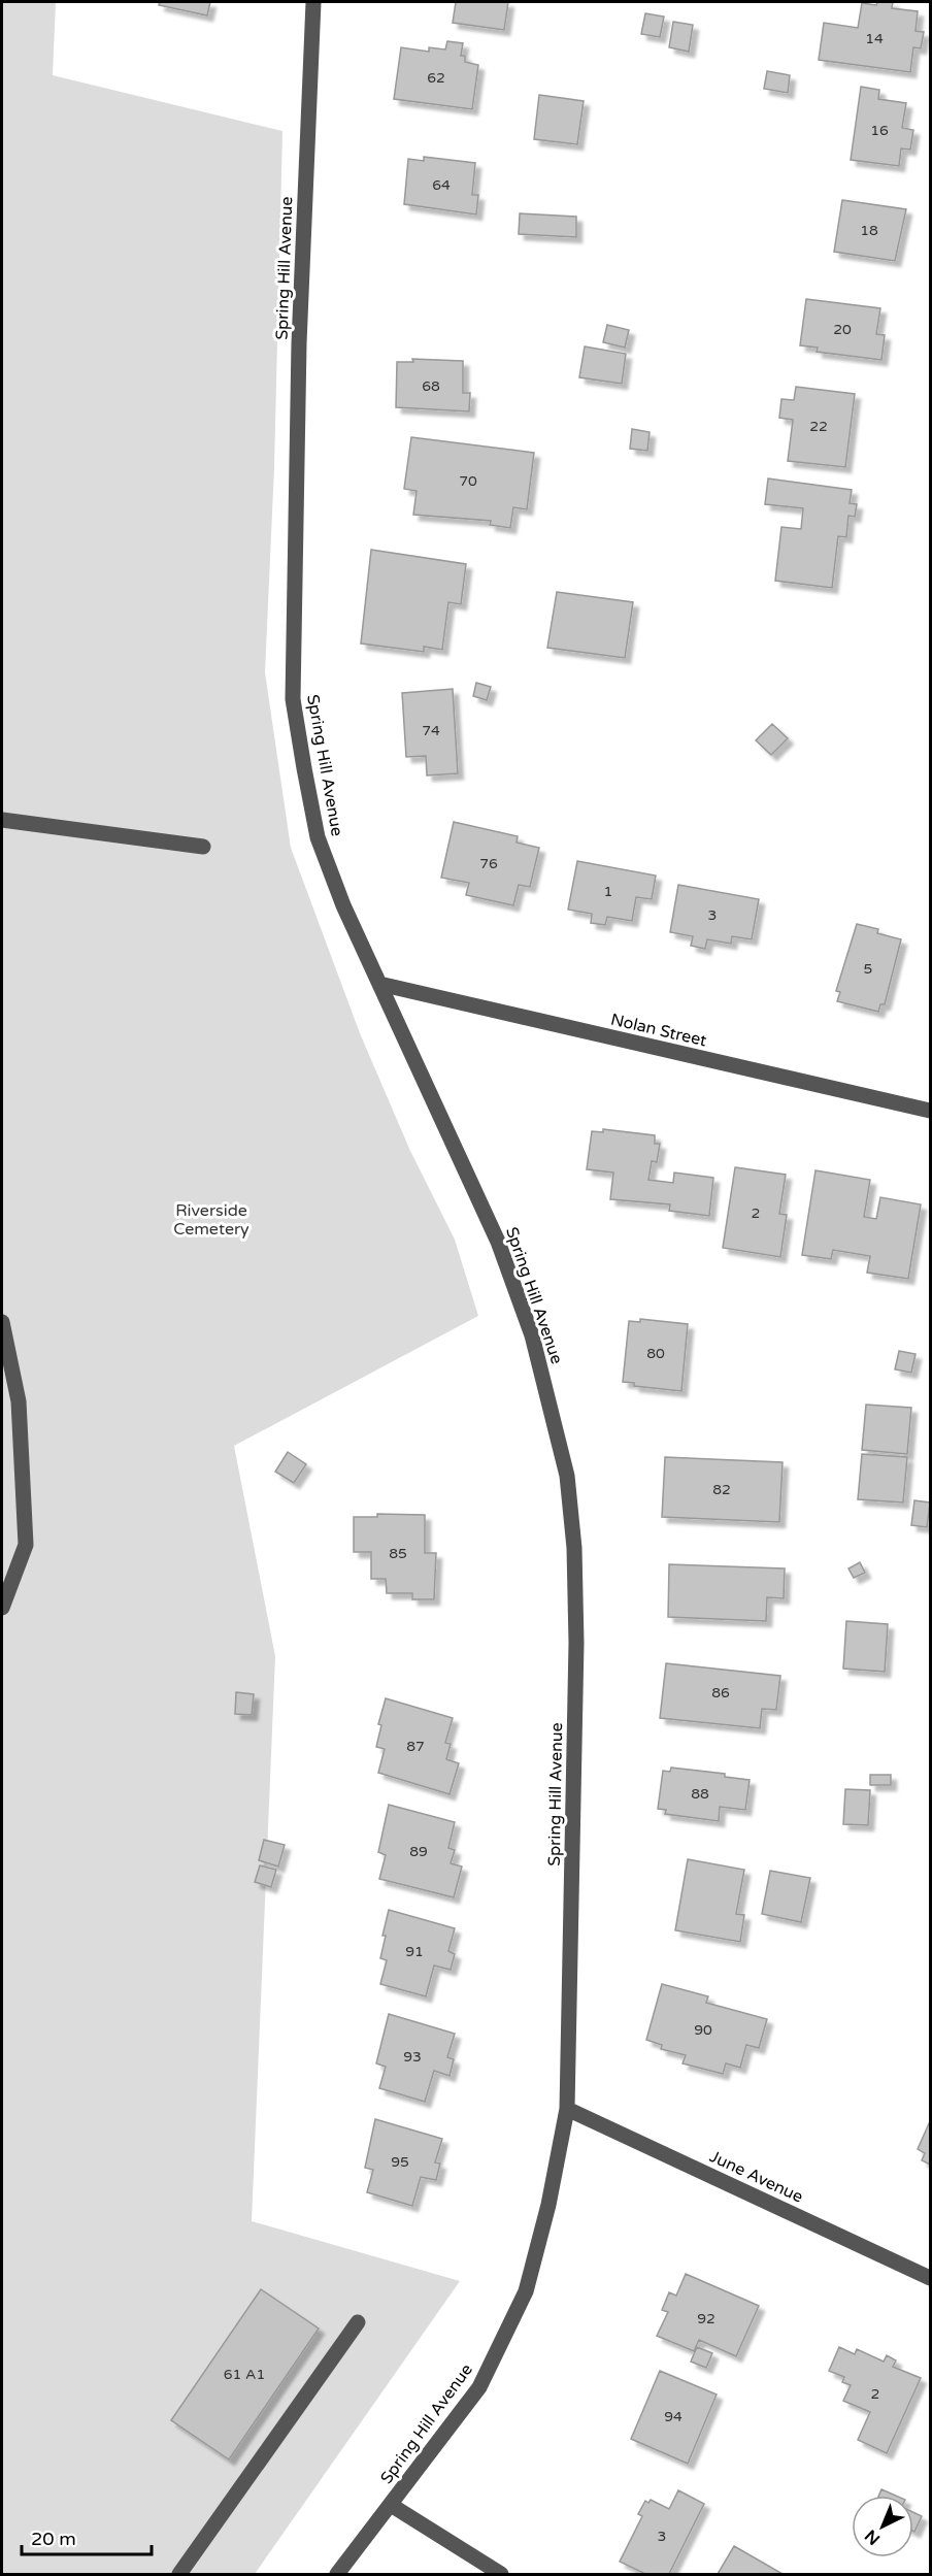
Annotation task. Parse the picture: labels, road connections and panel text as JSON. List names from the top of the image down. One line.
{"streets":{"street":["Spring Hill Avenue","Nolan Street","June Avenue"]},"crossings":[["Spring Hill Avenue","Nolan Street"],["Spring Hill Avenue","June Avenue"]],"parks":["Riverside Cemetery"],"house_numbers":["14","62","16","64","18","20","68","22","70","74","76","1","3","5","2","80","82","85","86","87","88","89","91","90","93","95","92","61 A1","2","94","3"],"scale_bar":"20 m","north":"bottom left"}
